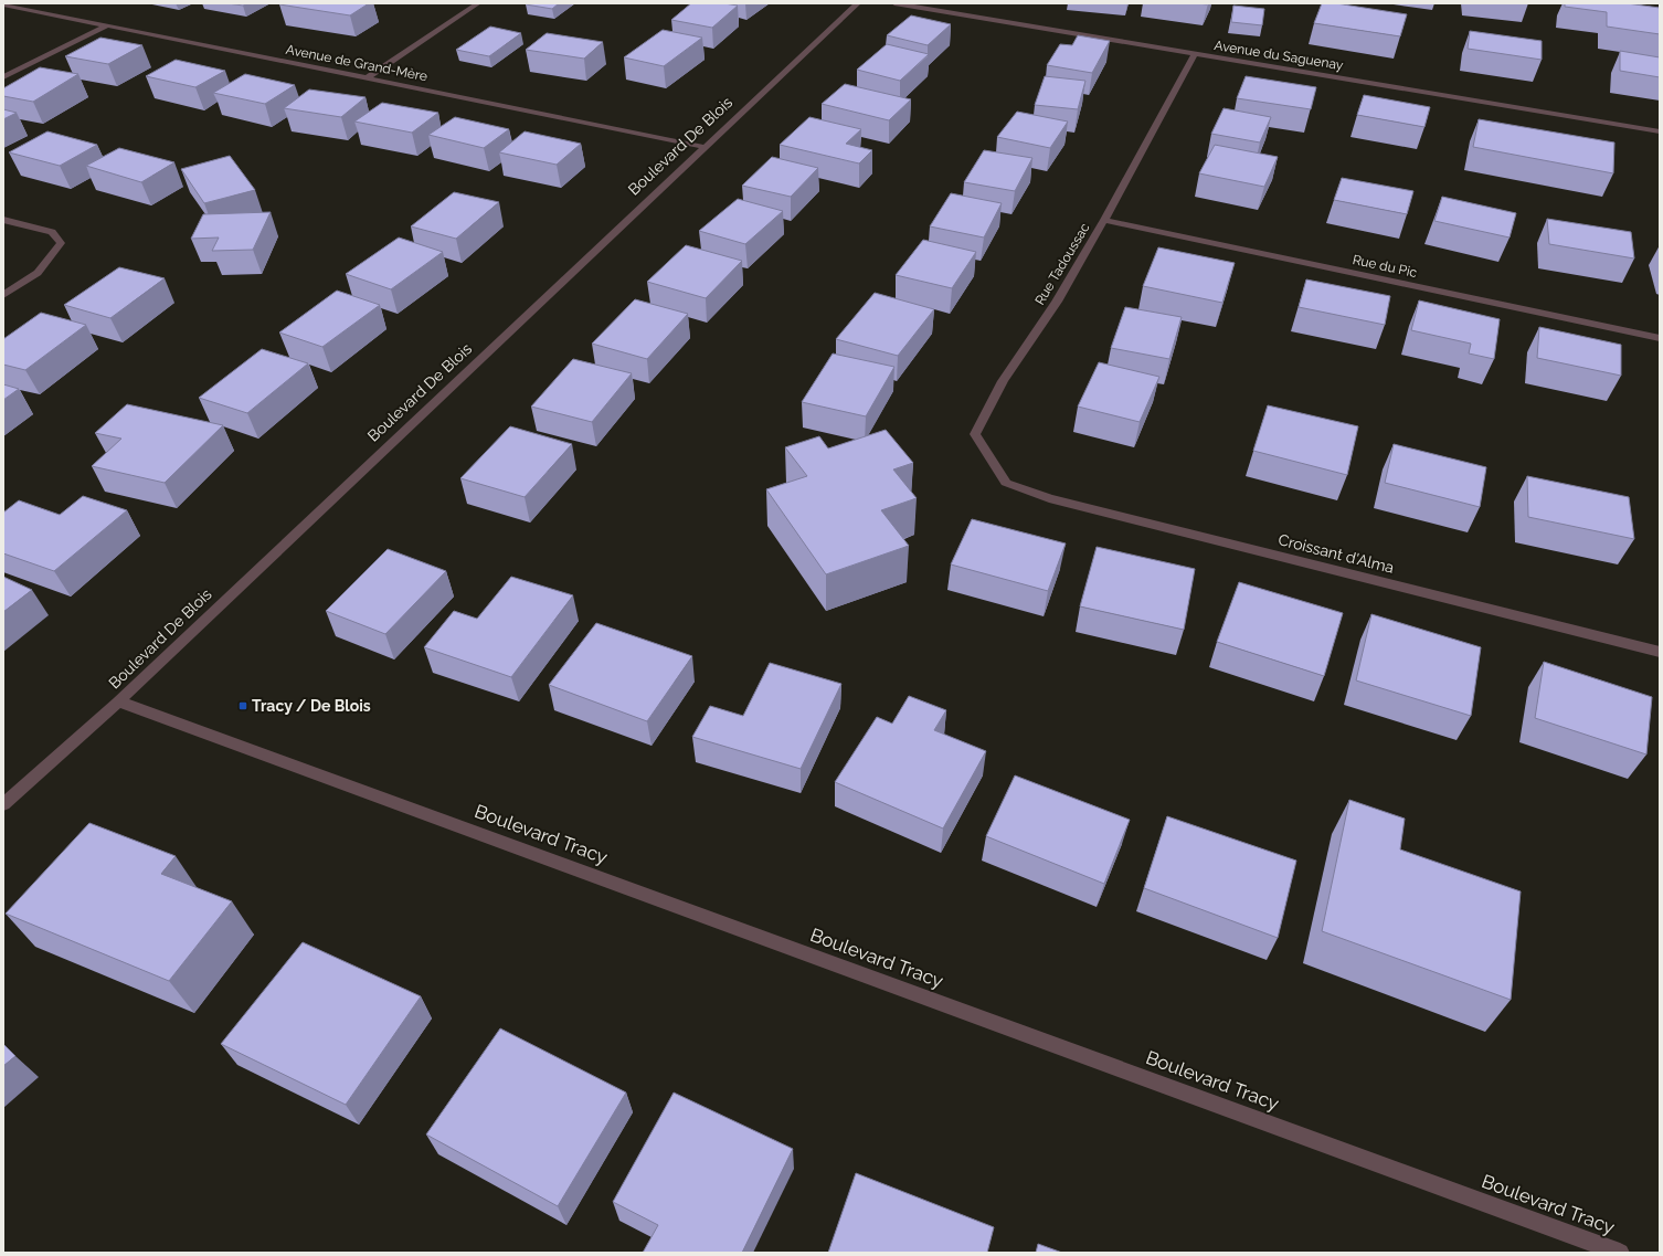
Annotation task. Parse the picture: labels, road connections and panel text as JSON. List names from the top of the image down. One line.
{"streets":{"street":["Avenue du Saguenay","Avenue de Grand-Mère","Boulevard De Blois","Rue Tadoussac","Rue du Pic","Croissant d'Alma","Boulevard Tracy"]},"crossings":[["Avenue du Saguenay","Rue Tadoussac"],["Avenue de Grand-Mère","Boulevard De Blois"],["Boulevard De Blois","Boulevard Tracy"],["Rue Tadoussac","Rue du Pic"],["Rue Tadoussac","Croissant d'Alma"]],"places":{"transit":["Tracy / De Blois"]}}
